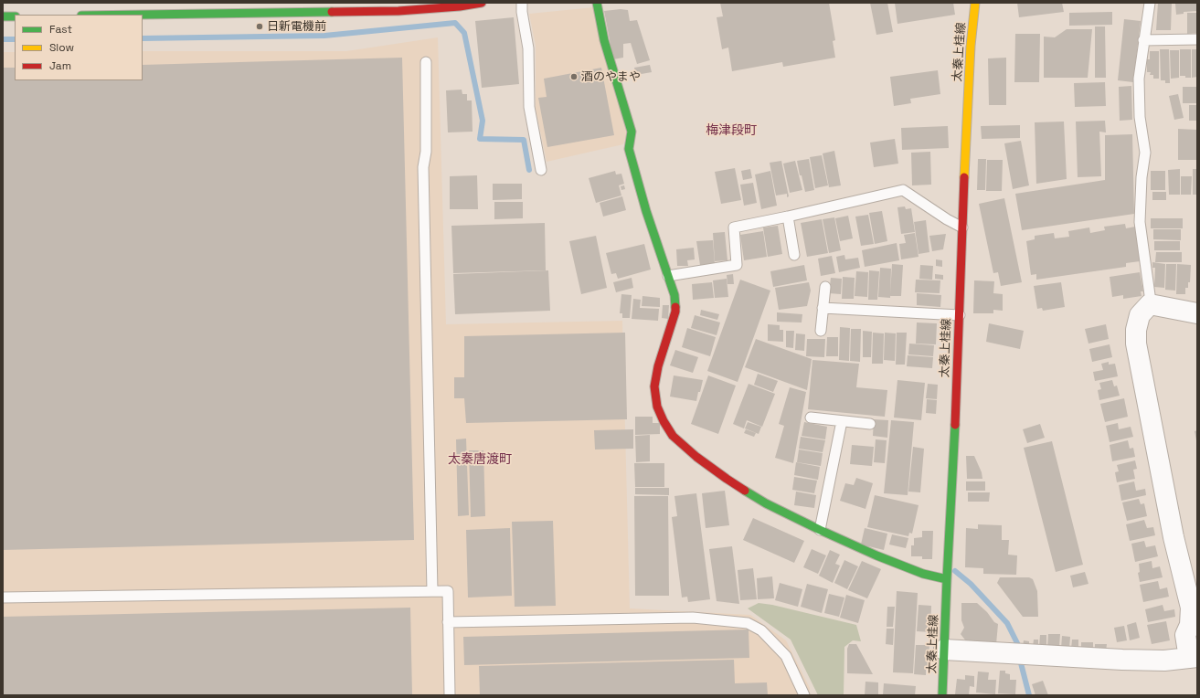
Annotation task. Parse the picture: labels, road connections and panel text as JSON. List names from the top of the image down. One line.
{"streets":{"main road":["太秦上桂線"]},"districts":["梅津段町","太秦唐渡町"],"places":["日新電機前","酒のやまや"],"legend":["Fast","Slow","Jam"]}
